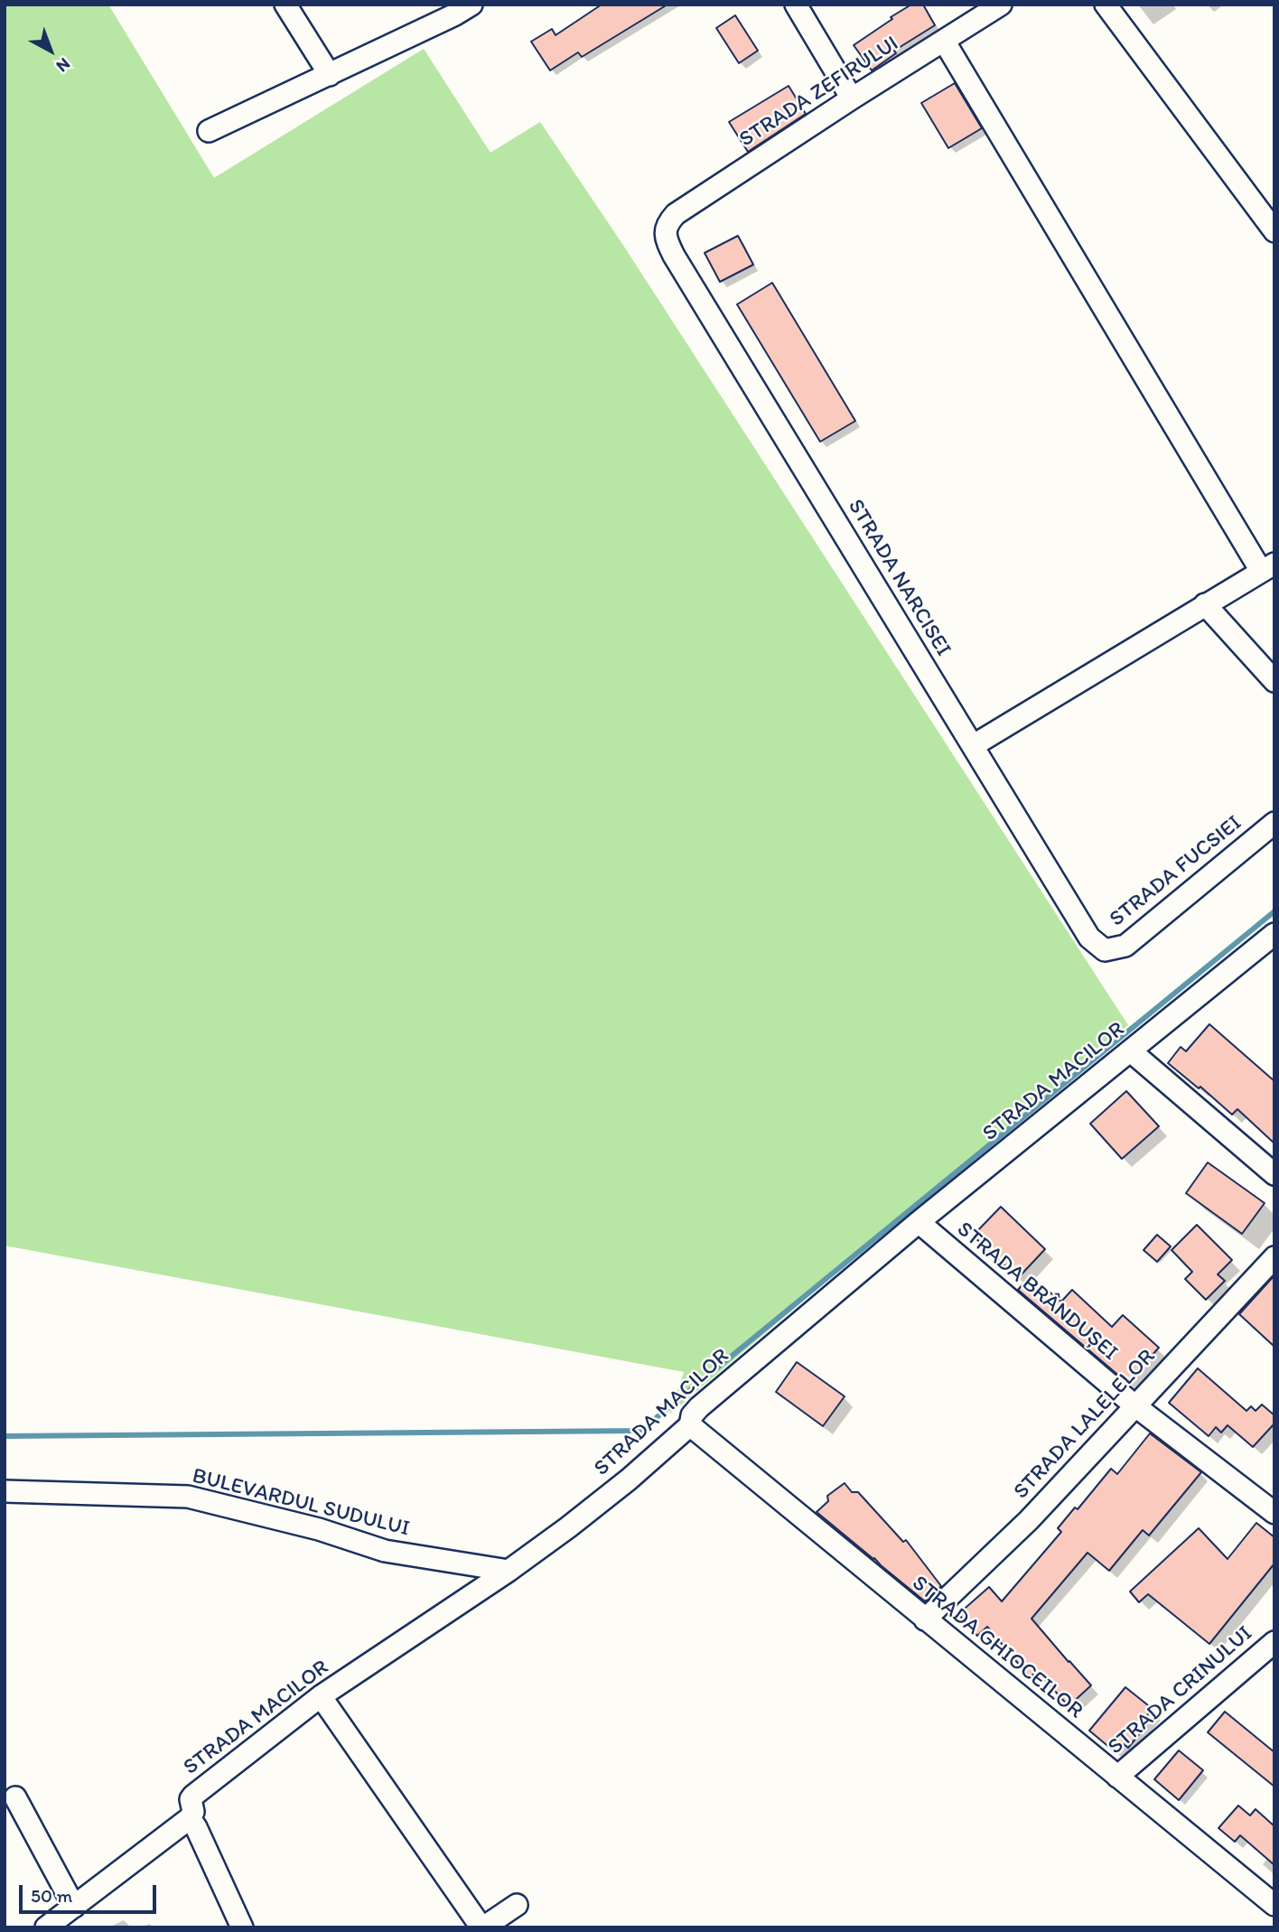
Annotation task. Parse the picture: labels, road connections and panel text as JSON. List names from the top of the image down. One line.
{"streets":{"street":["STRADA ZEFIRULUI","STRADA NARCISEI","STRADA FUCSIEI","STRADA MACILOR","STRADA BRÂNDUȘEI","STRADA LALELELOR","BULEVARDUL SUDULUI","STRADA GHIOCEILOR","STRADA CRINULUI"]},"crossings":[["STRADA ZEFIRULUI","STRADA NARCISEI"],["STRADA NARCISEI","STRADA FUCSIEI"],["STRADA MACILOR","STRADA BRÂNDUȘEI"],["STRADA MACILOR","BULEVARDUL SUDULUI"],["STRADA MACILOR","STRADA GHIOCEILOR"],["STRADA BRÂNDUȘEI","STRADA LALELELOR"],["STRADA LALELELOR","STRADA GHIOCEILOR"],["STRADA GHIOCEILOR","STRADA CRINULUI"]],"scale_bar":"50 m","north":"bottom right"}
